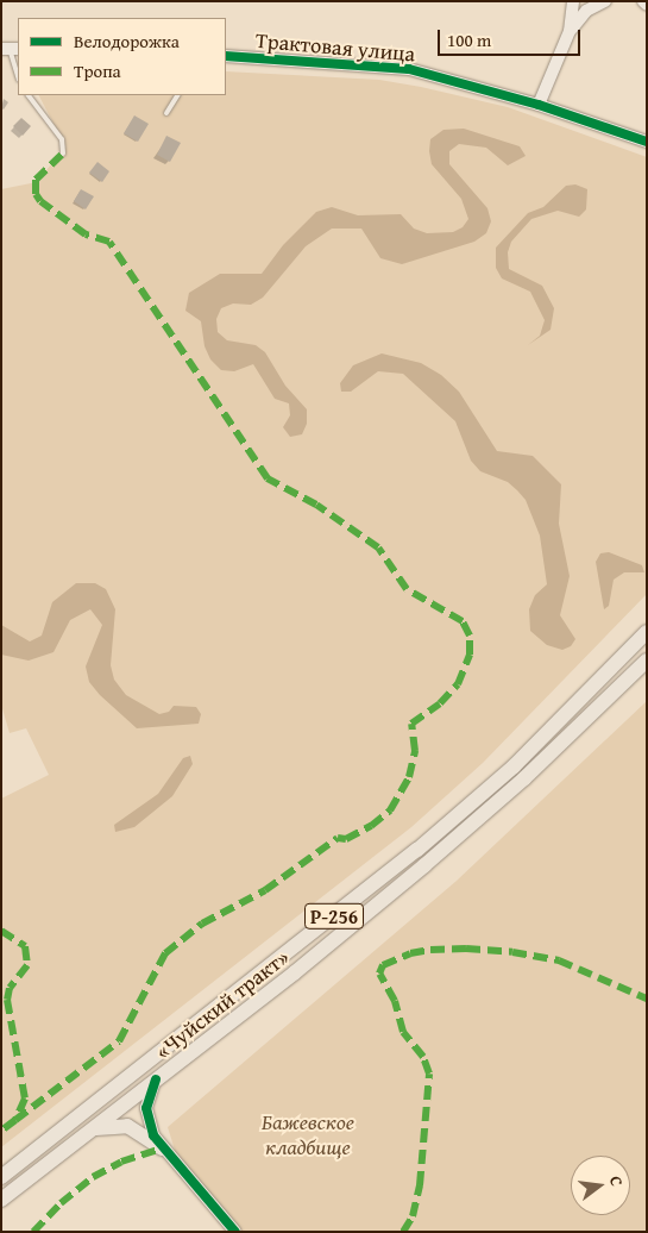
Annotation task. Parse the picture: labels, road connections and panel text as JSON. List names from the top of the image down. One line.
{"streets":{"highway":["Р-256","«Чуйский тракт»"],"street":["Трактовая улица"]},"parks":["Бажевское кладбище"],"legend":["Велодорожка","Тропа"],"scale_bar":"100 m","north":"right"}
